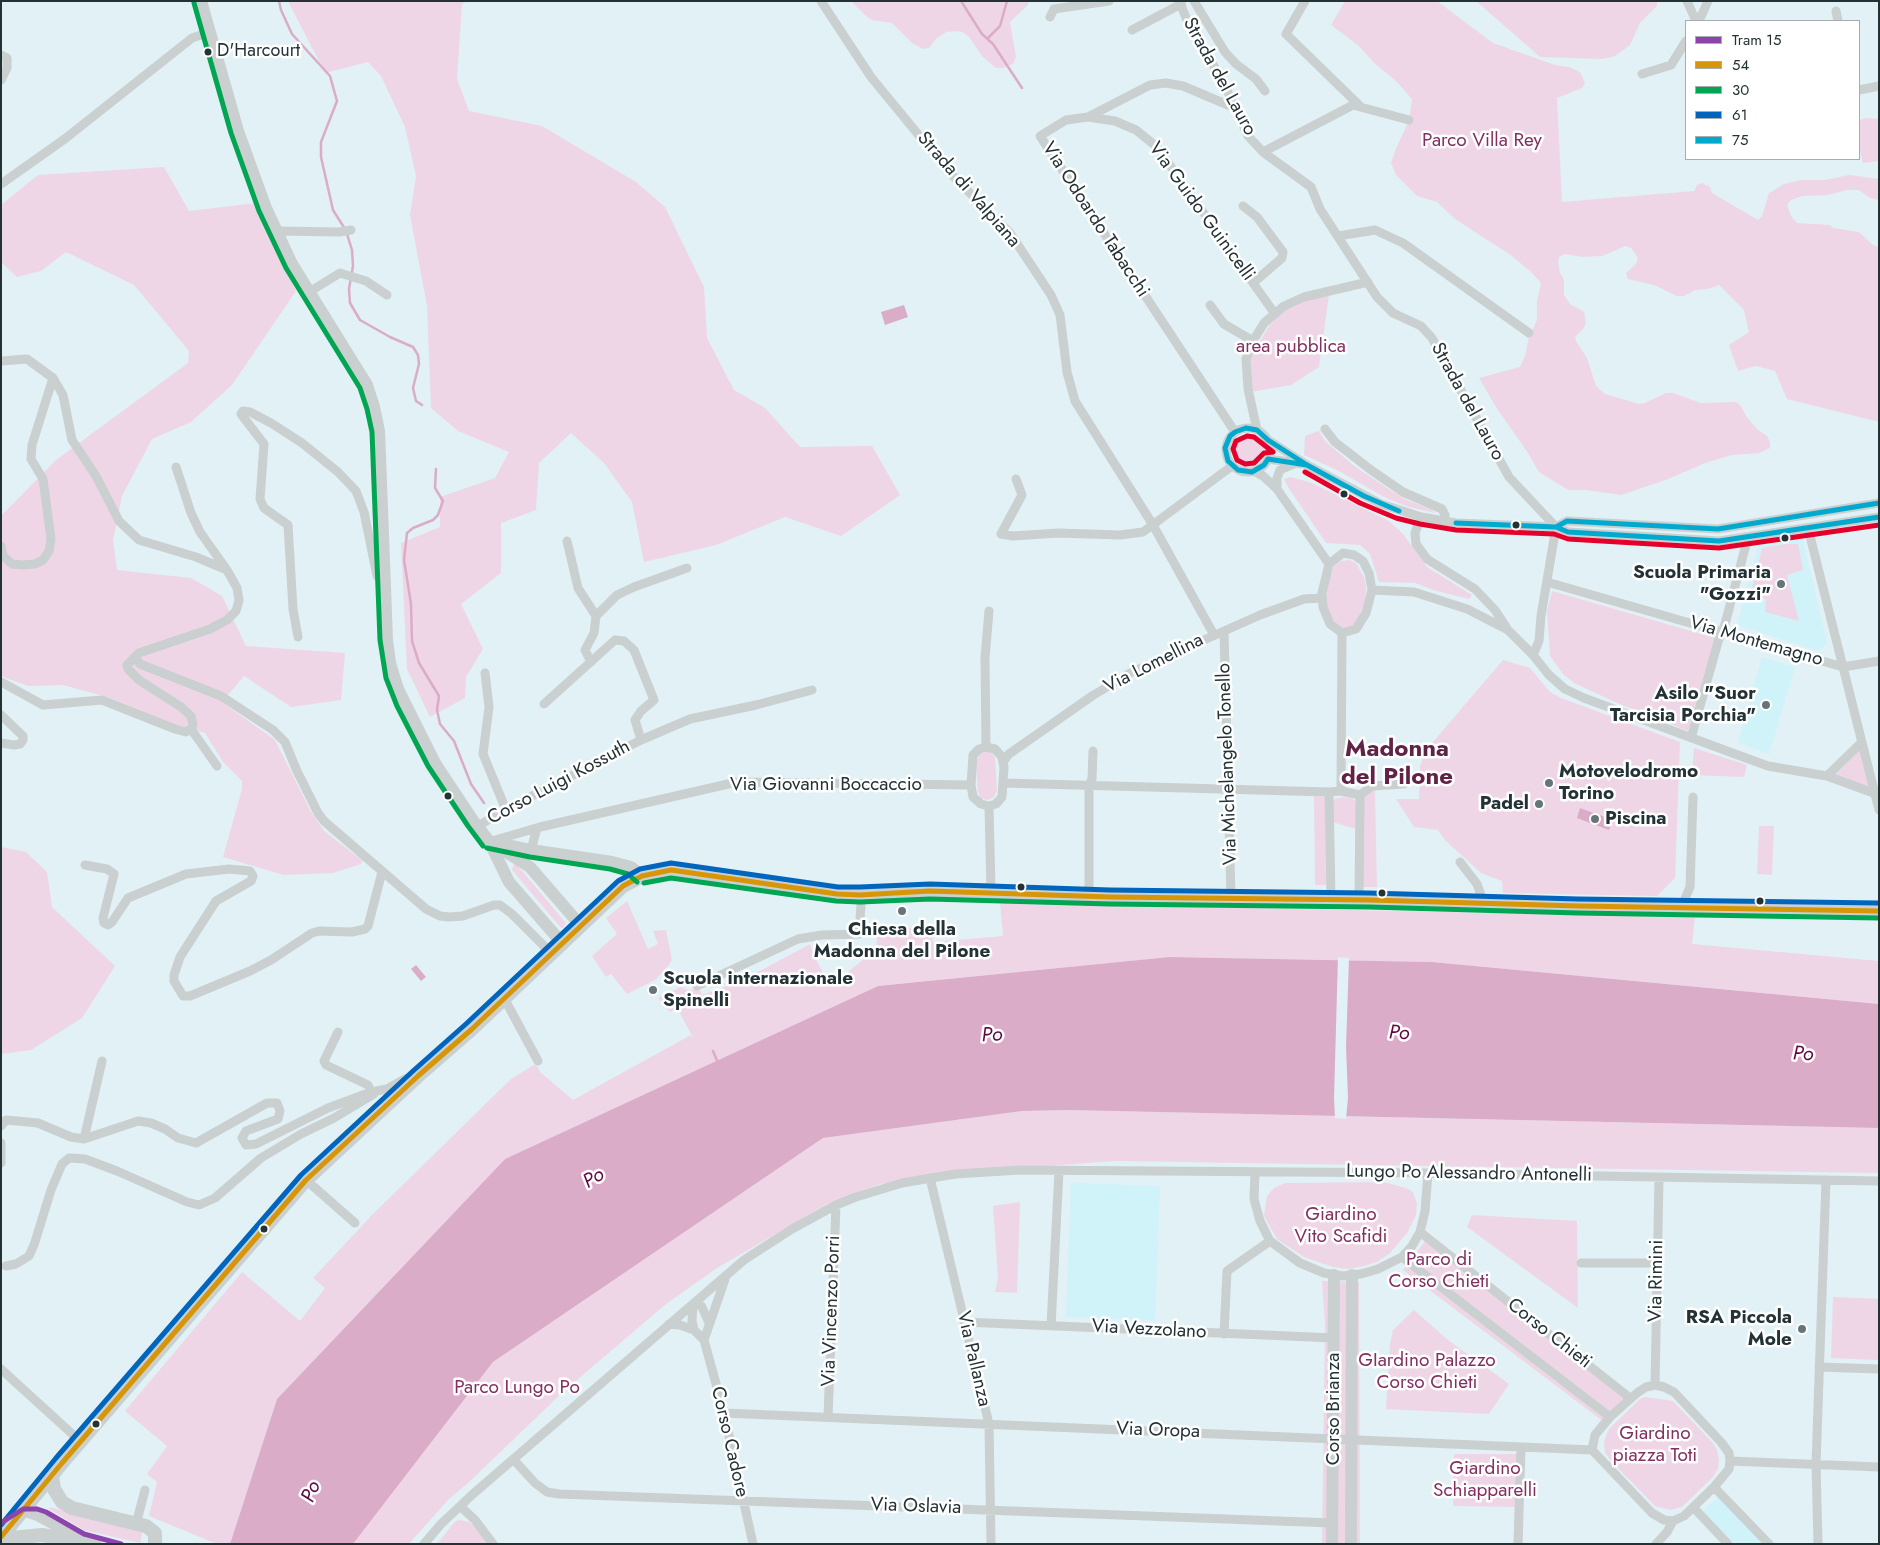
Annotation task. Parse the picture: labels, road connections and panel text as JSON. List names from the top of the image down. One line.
{"streets":{"main road":["Corso Brianza"],"street":["Strada del Lauro","Strada di Valpiana","Via Guido Guinicelli","Via Odoardo Tabacchi","Via Montemagno","Via Lomellina","Via Michelangelo Tonello","Corso Luigi Kossuth","Via Giovanni Boccaccio","Lungo Po Alessandro Antonelli","Via Rimini","Via Vincenzo Porri","Via Vezzolano","Corso Chieti","Via Pallanza","Via Oropa","Corso Cadore","Via Oslavia"]},"crossings":[["Strada del Lauro","Via Odoardo Tabacchi"],["Via Guido Guinicelli","Via Odoardo Tabacchi"],["Via Lomellina","Via Michelangelo Tonello"],["Via Lomellina","Via Giovanni Boccaccio"],["Lungo Po Alessandro Antonelli","Via Rimini"],["Lungo Po Alessandro Antonelli","Via Vincenzo Porri"],["Lungo Po Alessandro Antonelli","Via Pallanza"],["Lungo Po Alessandro Antonelli","Via Oslavia"],["Via Rimini","Corso Chieti"],["Via Rimini","Via Oropa"],["Via Vincenzo Porri","Via Oropa"],["Via Vezzolano","Via Pallanza"],["Via Vezzolano","Corso Brianza"],["Corso Chieti","Via Oropa"],["Via Pallanza","Via Oropa"],["Via Pallanza","Via Oslavia"],["Corso Brianza","Via Oropa"],["Corso Brianza","Via Oslavia"],["Via Oropa","Corso Cadore"],["Corso Cadore","Via Oslavia"]],"districts":["Madonna del Pilone"],"water":["Po"],"parks":["Parco Villa Rey","area pubblica","Giardino Vito Scafidi","Parco di Corso Chieti","GIardino Palazzo Corso Chieti","Parco Lungo Po","Giardino piazza Toti","Giardino Schiapparelli"],"places":["D'Harcourt","Scuola Primaria \"Gozzi\"","Asilo \"Suor Tarcisia Porchia\"","Motovelodromo Torino","Padel","Piscina","Chiesa della Madonna del Pilone","Scuola internazionale Spinelli","RSA Piccola Mole"],"lines":["transit line 30","transit line 75","transit line 61","transit line 54","tram line 15"],"legend":["Tram 15","54","30","61","75"]}
